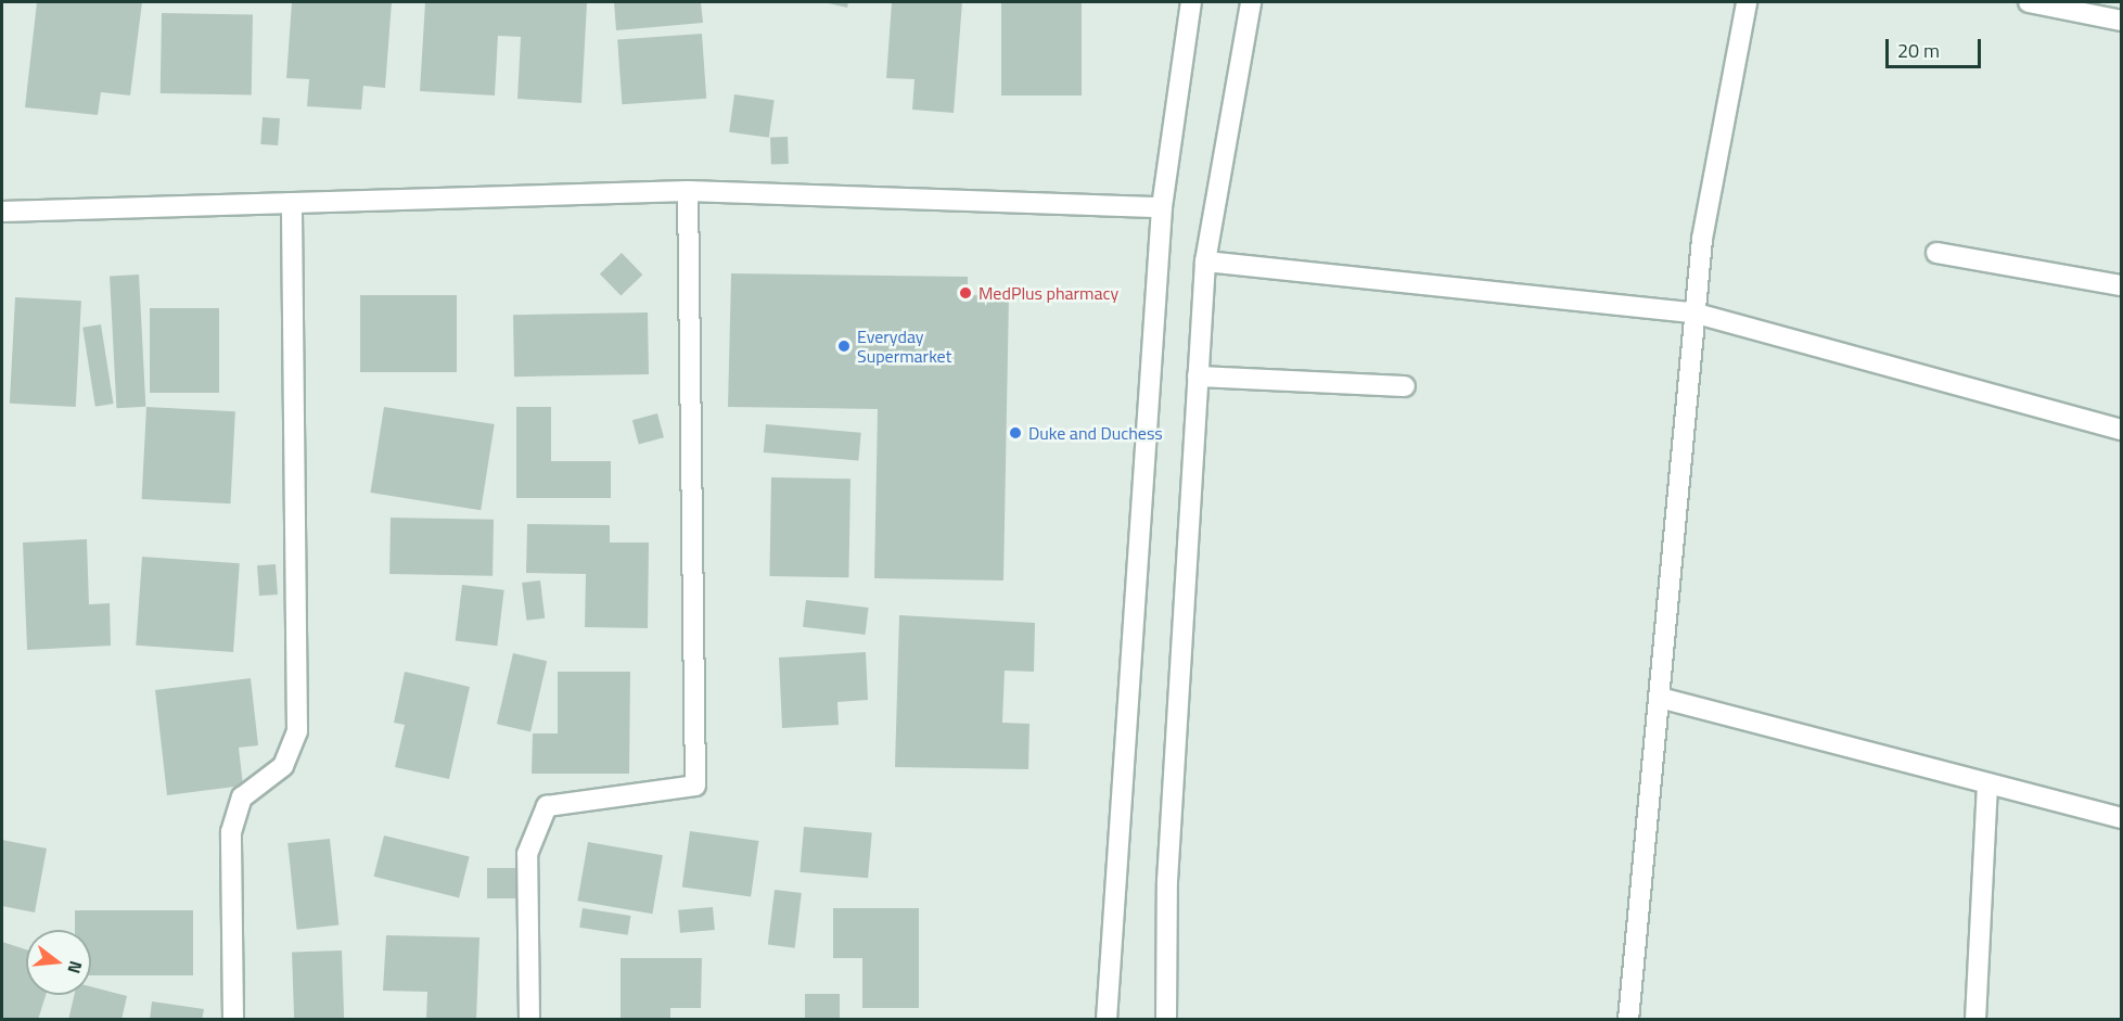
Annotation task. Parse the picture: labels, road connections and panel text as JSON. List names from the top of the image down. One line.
{"places":["MedPlus pharmacy","Everyday Supermarket","Duke and Duchess"],"scale_bar":"20 m","north":"right"}
